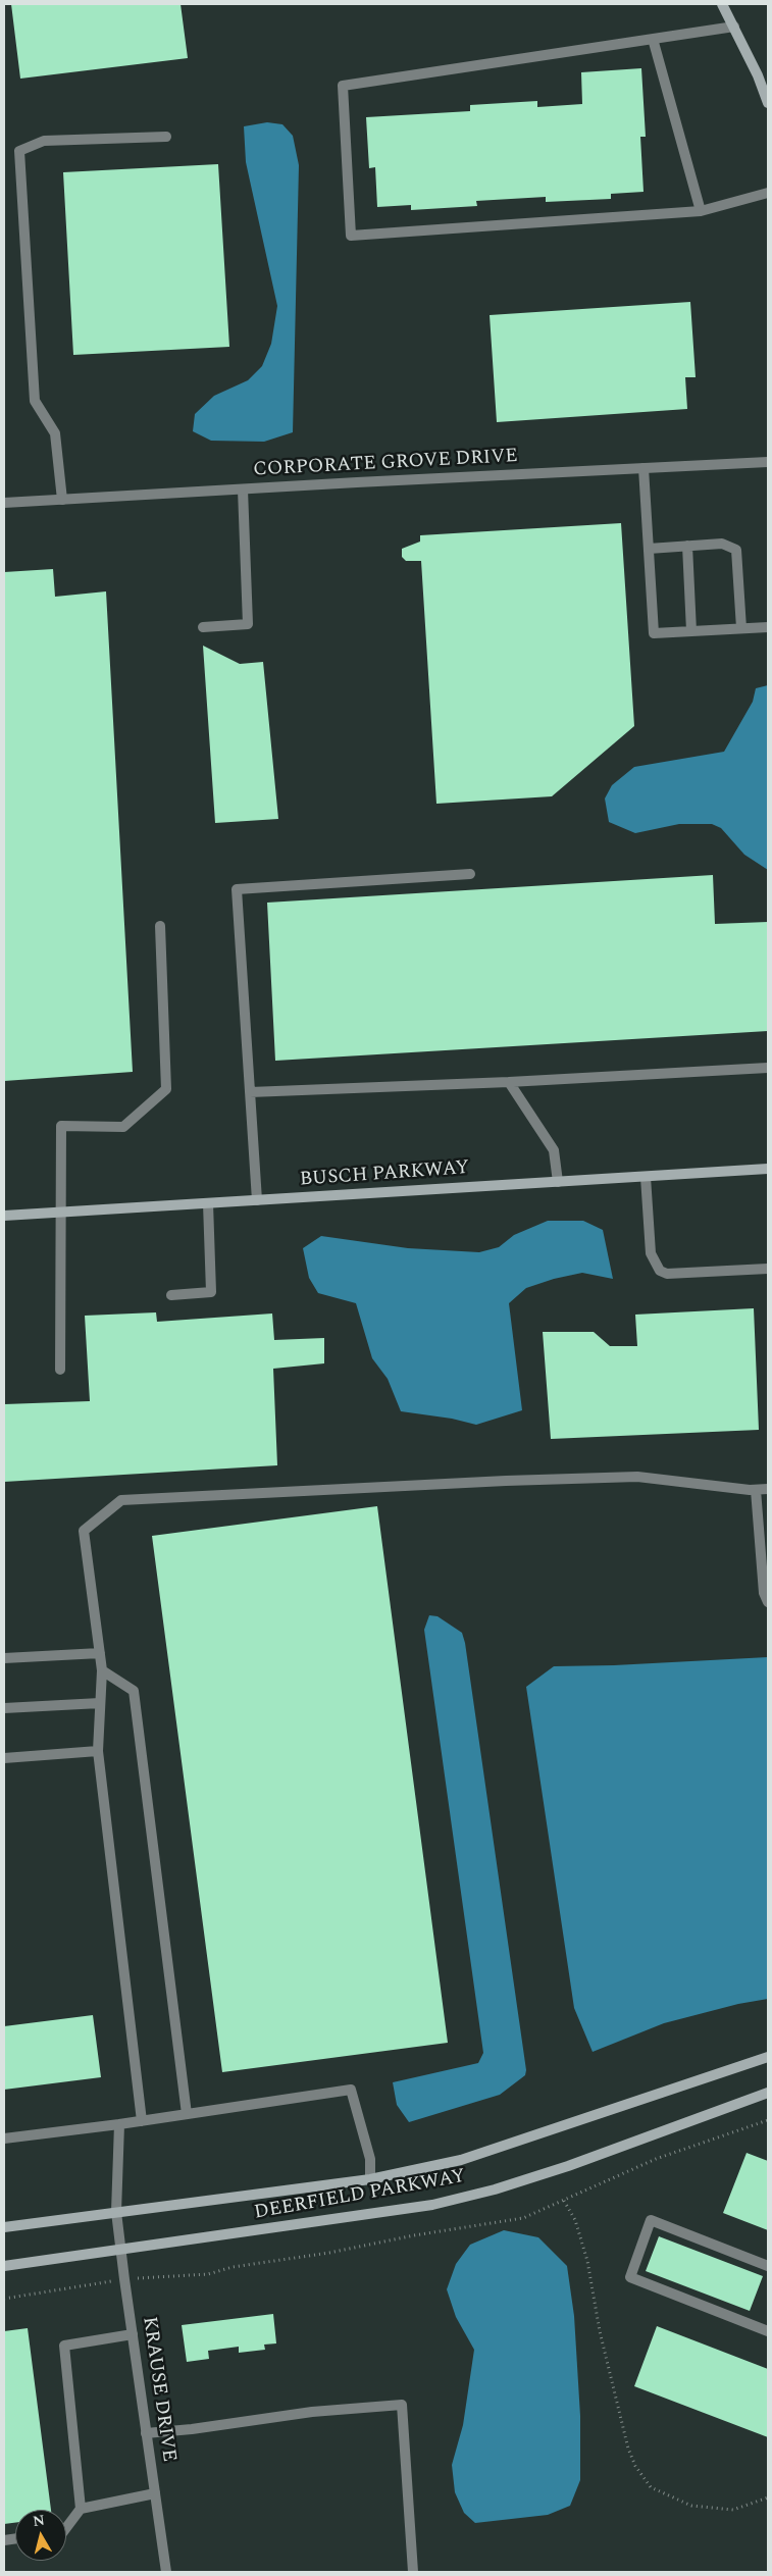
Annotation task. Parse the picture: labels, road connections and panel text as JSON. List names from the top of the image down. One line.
{"streets":{"main road":["BUSCH PARKWAY","DEERFIELD PARKWAY"],"street":["CORPORATE GROVE DRIVE","KRAUSE DRIVE"]},"crossings":[["DEERFIELD PARKWAY","KRAUSE DRIVE"]],"north":"top"}
